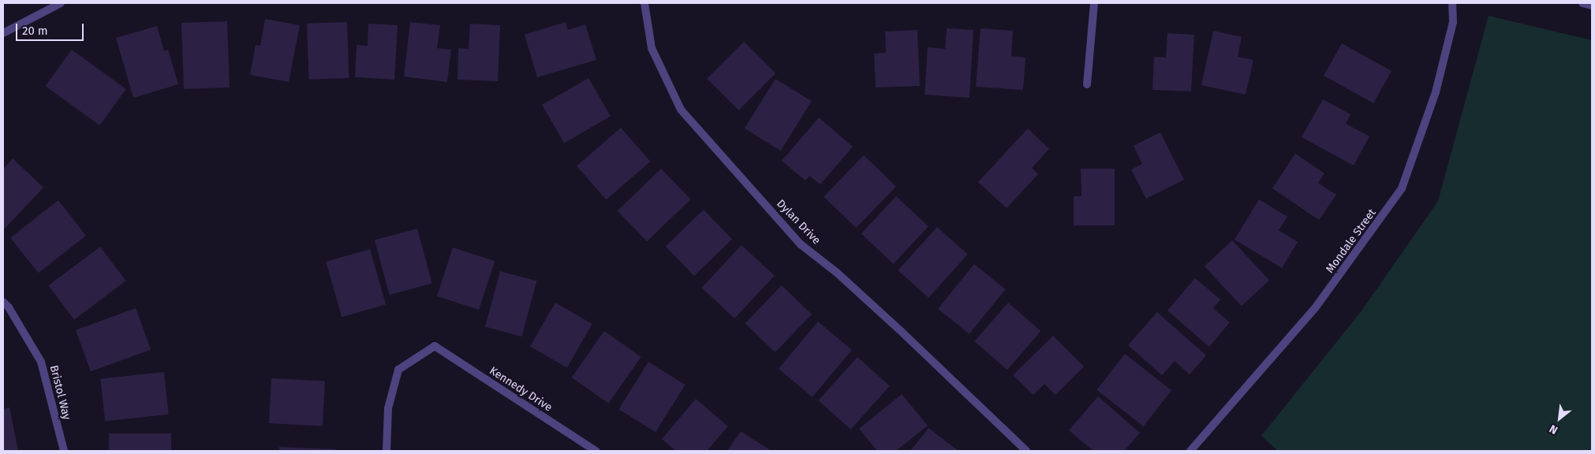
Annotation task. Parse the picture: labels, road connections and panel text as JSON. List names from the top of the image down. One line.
{"streets":{"street":["Dylan Drive","Mondale Street","Kennedy Drive","Bristol Way"]},"scale_bar":"20 m","north":"bottom left"}
